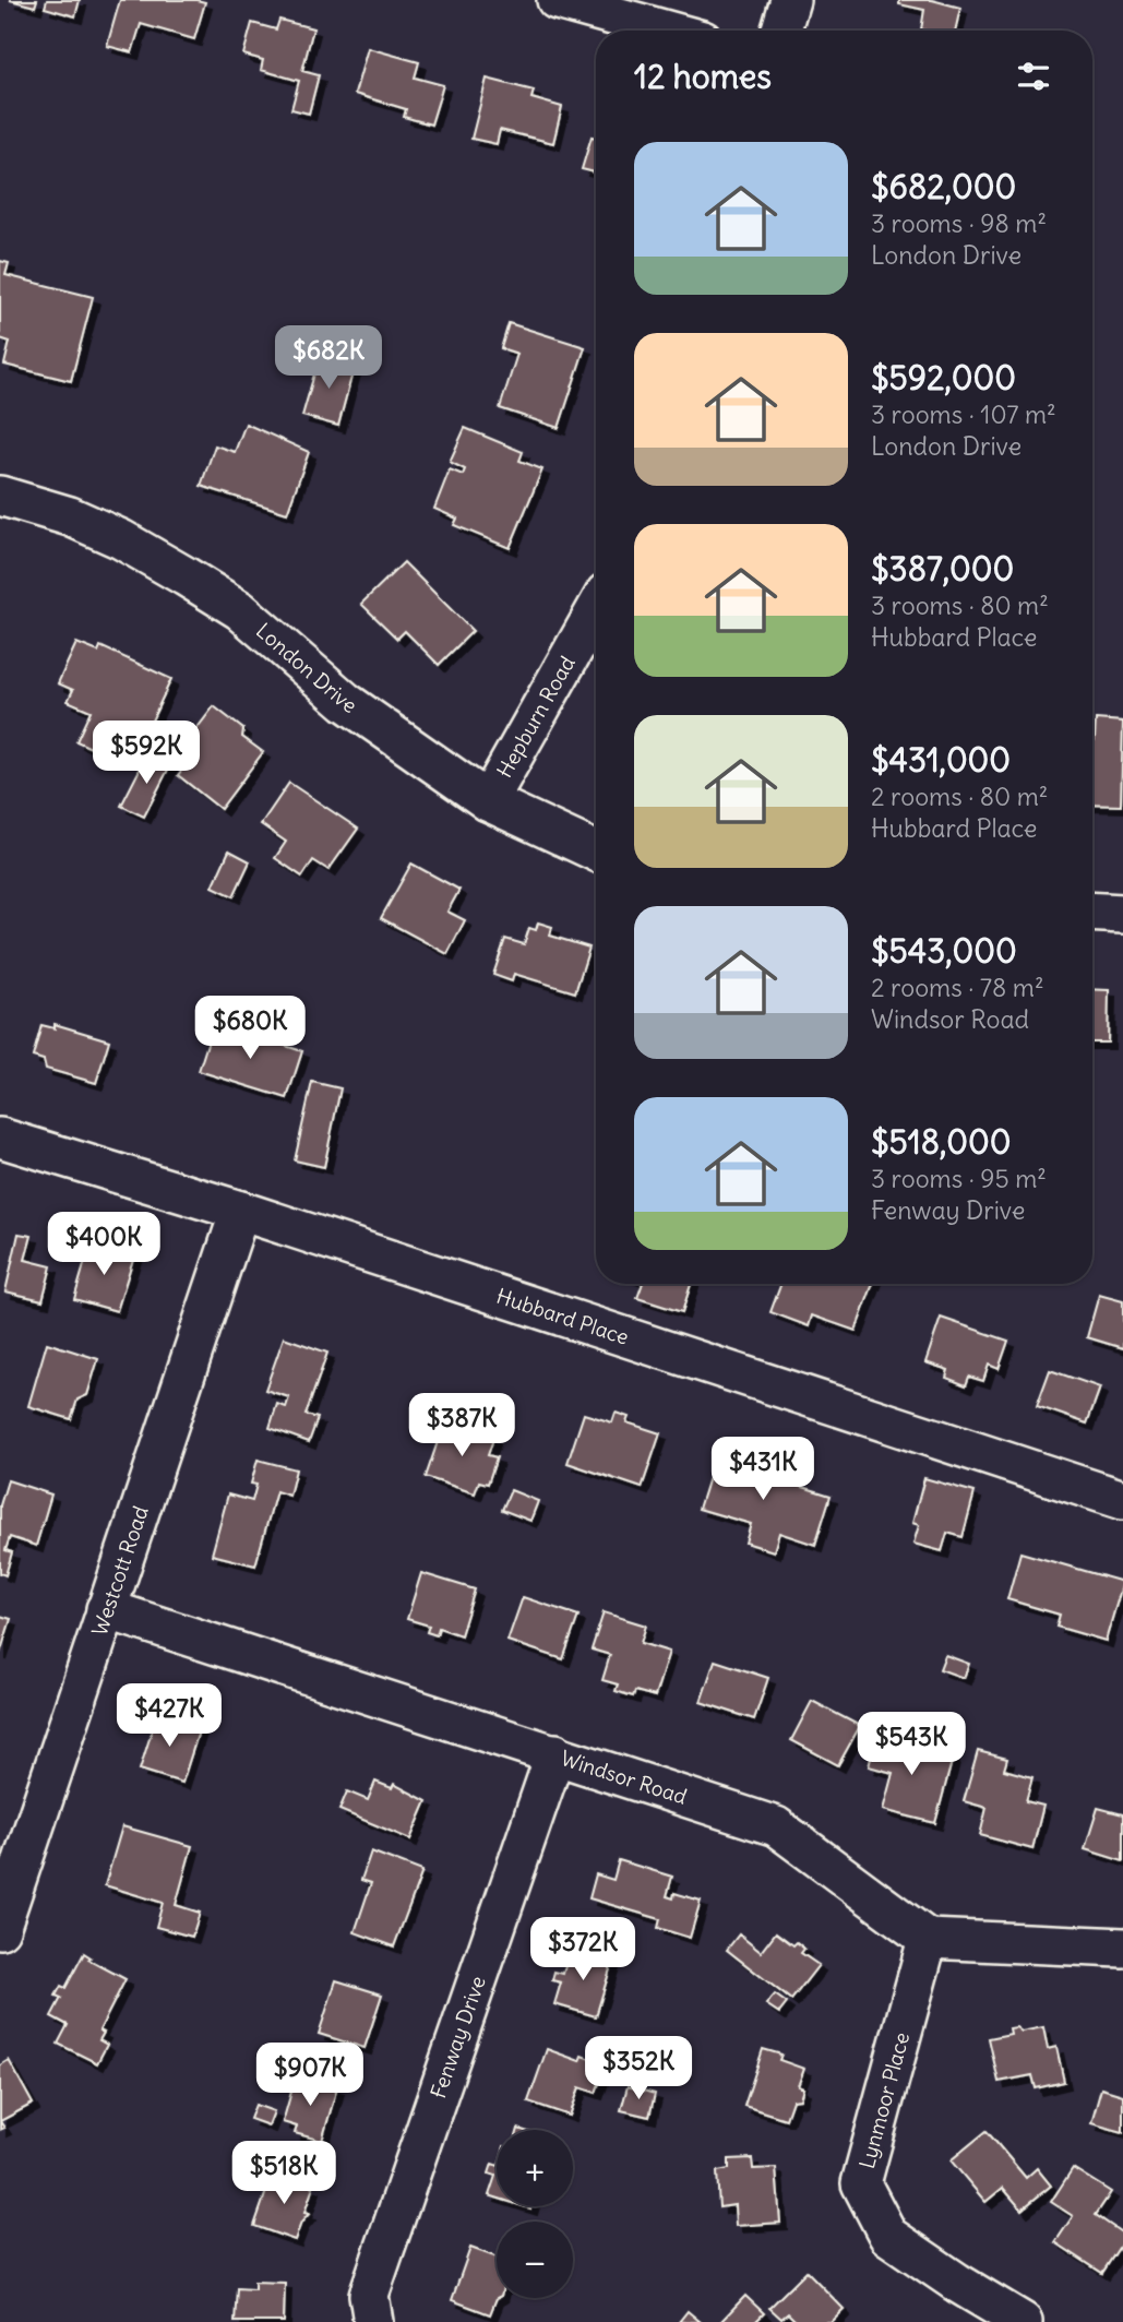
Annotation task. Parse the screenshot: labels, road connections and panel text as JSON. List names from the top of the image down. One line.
{"streets":{"street":["London Drive","Hepburn Road","Hubbard Place","Westcott Road","Windsor Road","Fenway Drive","Lynmoor Place"]},"crossings":[["London Drive","Hepburn Road"],["Hubbard Place","Westcott Road"],["Westcott Road","Windsor Road"],["Windsor Road","Fenway Drive"],["Windsor Road","Lynmoor Place"]],"page":{"heading":"12 homes","list":[{"name":"$682,000","note":"3 rooms · 98 m² · London Drive"},{"name":"$592,000","note":"3 rooms · 107 m² · London Drive"},{"name":"$387,000","note":"3 rooms · 80 m² · Hubbard Place"},{"name":"$431,000","note":"2 rooms · 80 m² · Hubbard Place"},{"name":"$543,000","note":"2 rooms · 78 m² · Windsor Road"},{"name":"$518,000","note":"3 rooms · 95 m² · Fenway Drive"}],"price":["$682K","$592K","$680K","$400K","$387K","$431K","$427K","$543K","$372K","$352K","$907K","$518K"],"map_buttons":["+","−"]}}
